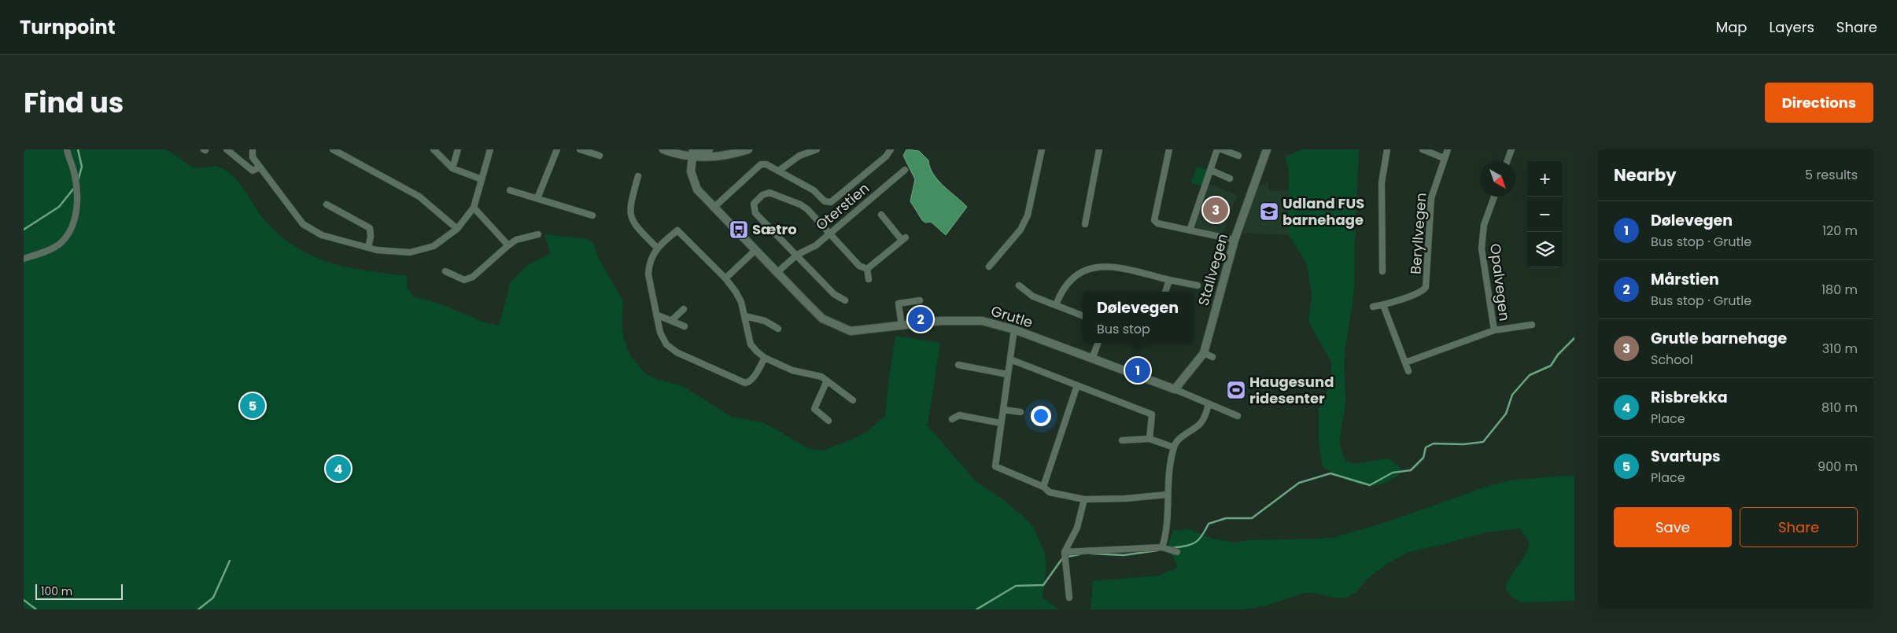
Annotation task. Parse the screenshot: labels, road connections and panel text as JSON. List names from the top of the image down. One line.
{"streets":{"street":["Oterstien","Beryllvegen","Stallvegen","Opalvegen","Grutle"]},"crossings":[["Oterstien","Grutle"],["Stallvegen","Grutle"]],"places":{"school or university":["Udland FUS barnehage"],"bus stop":["Sætro"],"sports":["Haugesund ridesenter"]},"scale_bar":"100 m","north":"bottom right","page":{"header":"Turnpoint","nav":["Map","Layers","Share"],"title":"Find us","buttons":["Directions",["Save","Share"]],"heading":["Nearby","5 results"],"map_buttons":["+","−"],"pins":["3","2","1","5","4"],"list":[{"mark":"1","name":"Dølevegen","note":"Bus stop · Grutle","value":"120 m"},{"mark":"2","name":"Mårstien","note":"Bus stop · Grutle","value":"180 m"},{"mark":"3","name":"Grutle barnehage","note":"School","value":"310 m"},{"mark":"4","name":"Risbrekka","note":"Place","value":"810 m"},{"mark":"5","name":"Svartups","note":"Place","value":"900 m"}],"popup":["Dølevegen","Bus stop"],"scale":"100 m"}}
